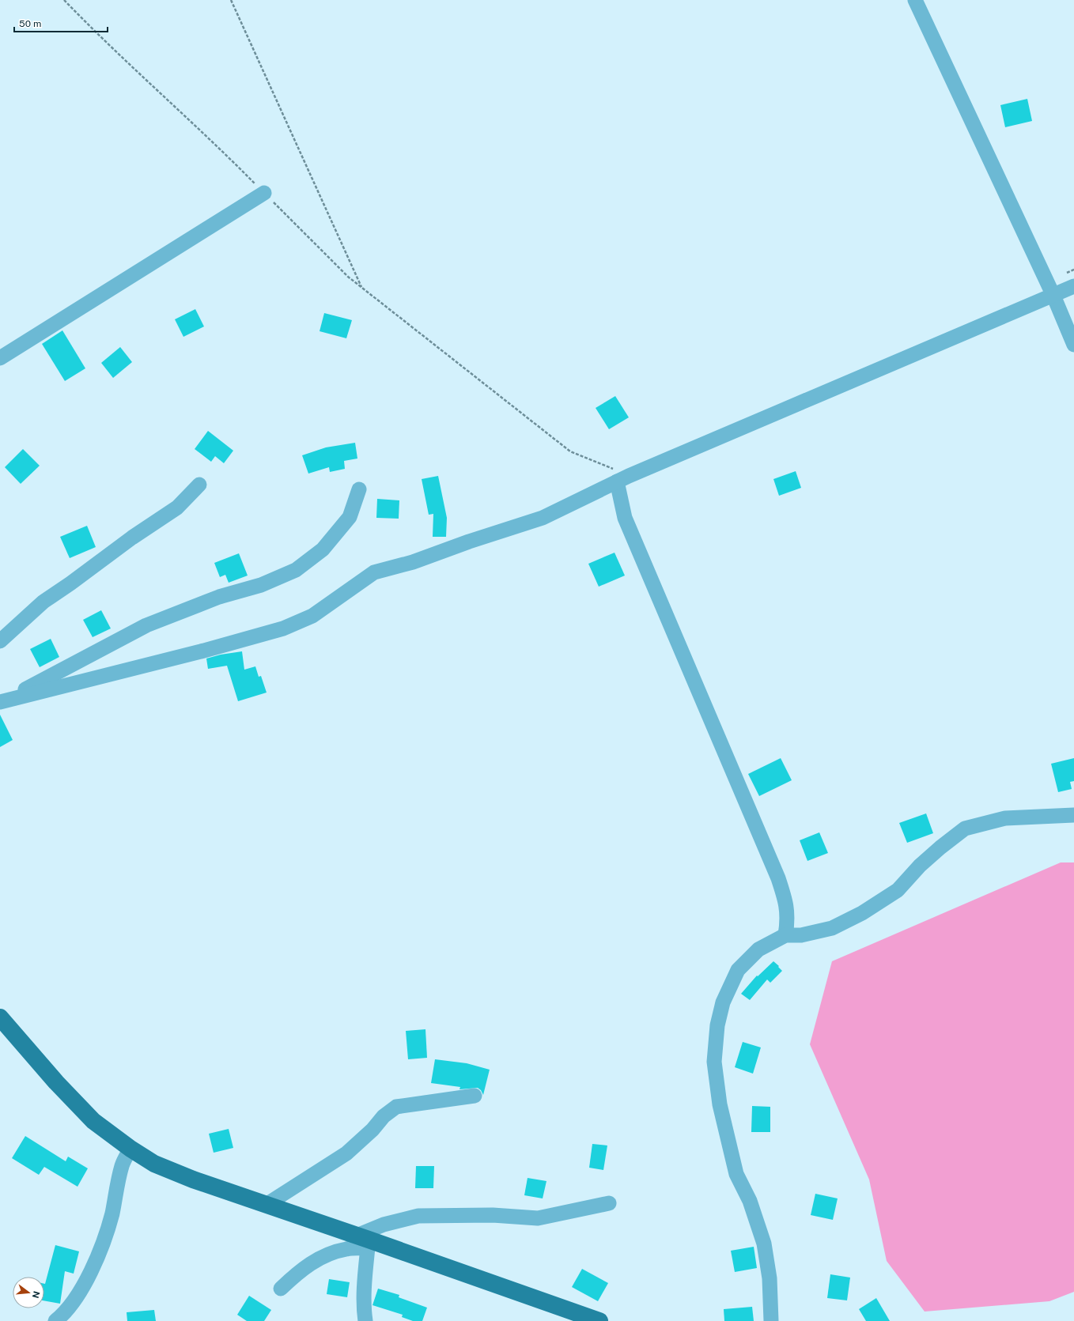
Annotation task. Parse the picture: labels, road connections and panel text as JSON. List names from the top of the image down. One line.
{"scale_bar":"50 m","north":"right"}
